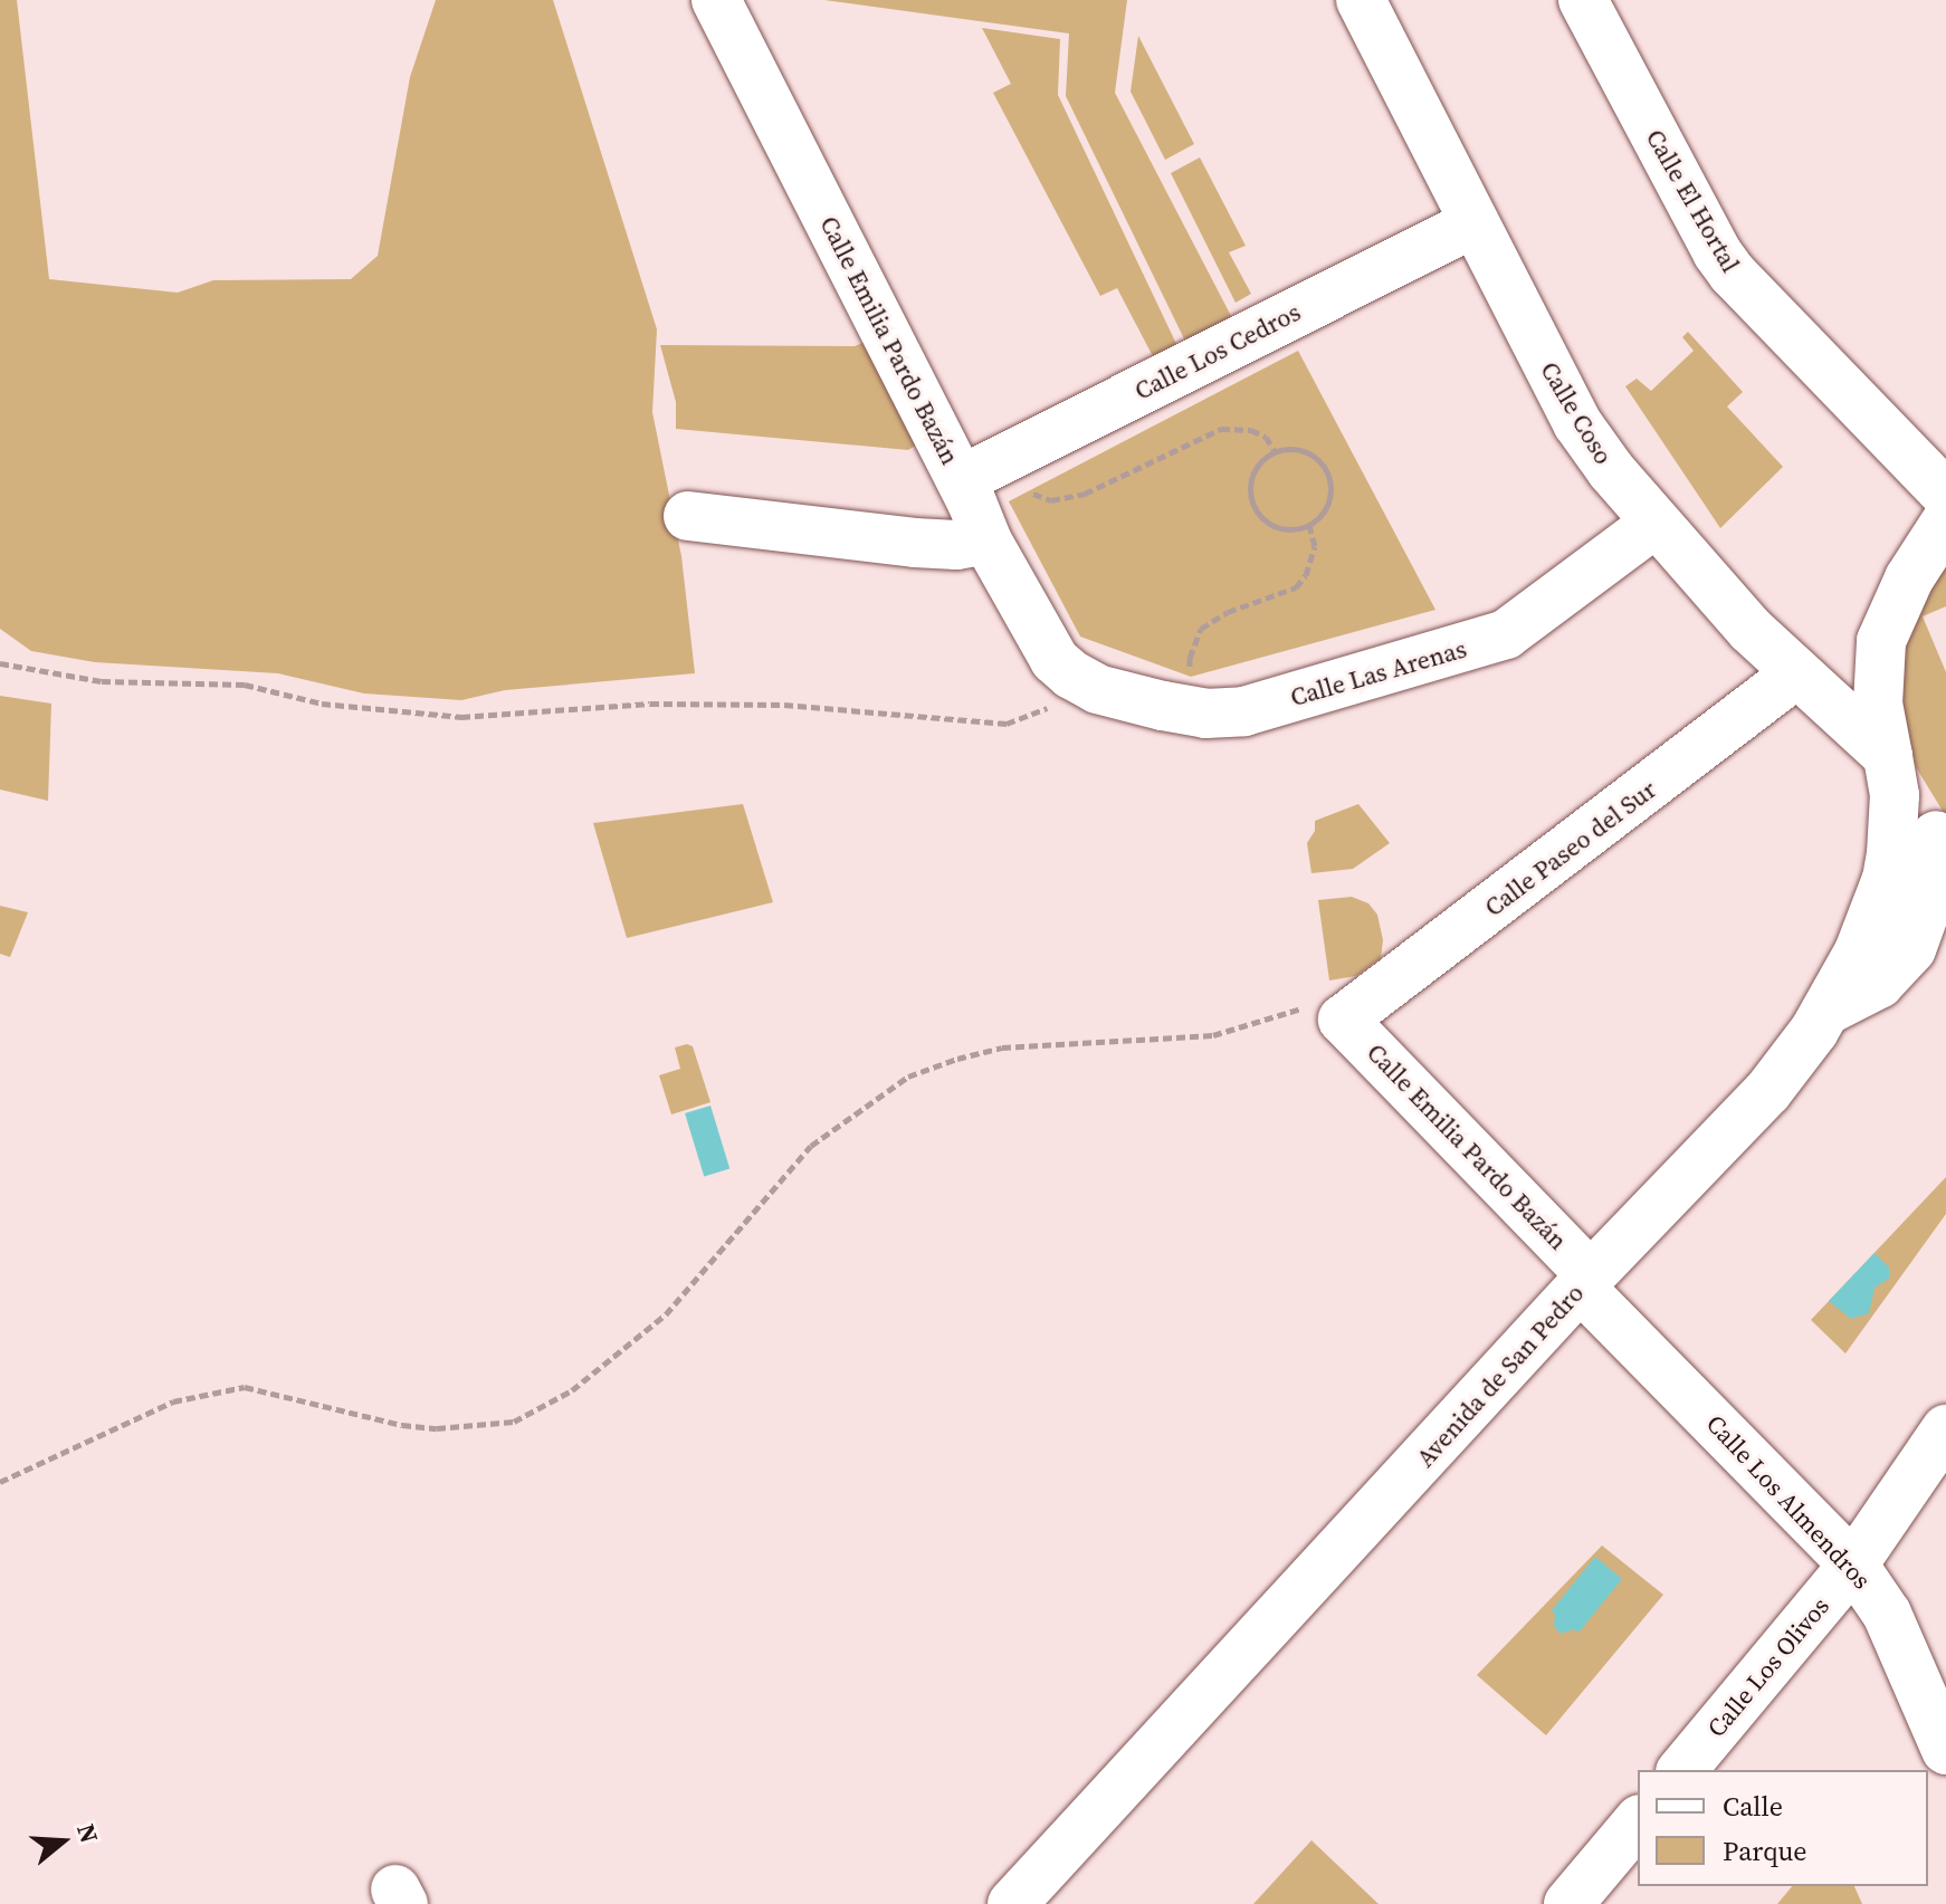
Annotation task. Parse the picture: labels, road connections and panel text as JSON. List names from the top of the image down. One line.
{"streets":{"street":["Calle El Hortal","Calle Emilia Pardo Bazán","Calle Los Cedros","Calle Coso","Calle Las Arenas","Calle Paseo del Sur","Avenida de San Pedro","Calle Los Almendros","Calle Los Olivos"]},"crossings":[["Calle Emilia Pardo Bazán","Calle Los Cedros"],["Calle Emilia Pardo Bazán","Calle Las Arenas"],["Calle Emilia Pardo Bazán","Calle Paseo del Sur"],["Calle Emilia Pardo Bazán","Avenida de San Pedro"],["Calle Emilia Pardo Bazán","Calle Los Almendros"],["Calle Los Cedros","Calle Coso"],["Calle Coso","Calle Las Arenas"],["Calle Coso","Calle Paseo del Sur"],["Calle Coso","Avenida de San Pedro"],["Avenida de San Pedro","Calle Los Almendros"],["Calle Los Almendros","Calle Los Olivos"]],"legend":["Calle","Parque"],"north":"right"}
